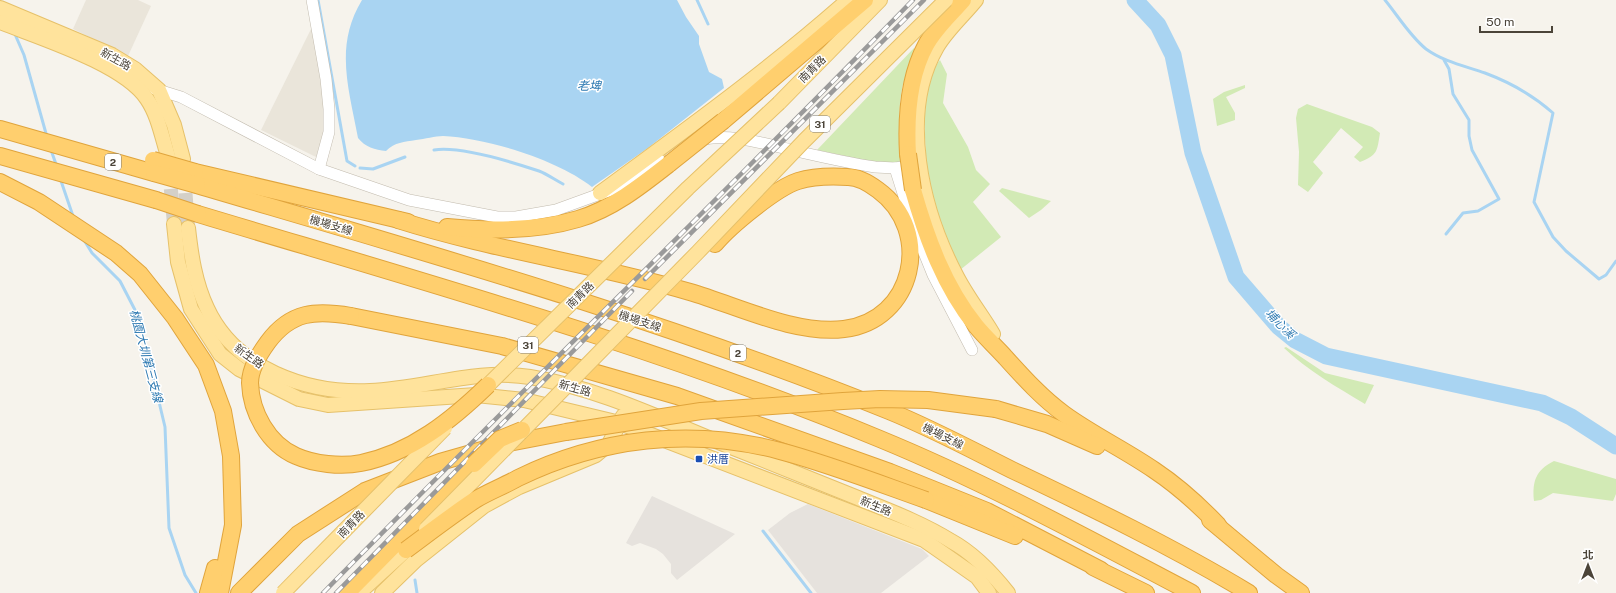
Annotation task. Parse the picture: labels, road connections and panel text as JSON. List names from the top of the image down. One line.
{"streets":{"highway":["2","機場支線"],"main road":["新生路","南青路","31"]},"crossings":[["新生路","機場支線"]],"water":["老埤","埔心溪","桃園大圳第三支線"],"places":{"transit":["洪厝"]},"scale_bar":"50 m","north":"top"}
